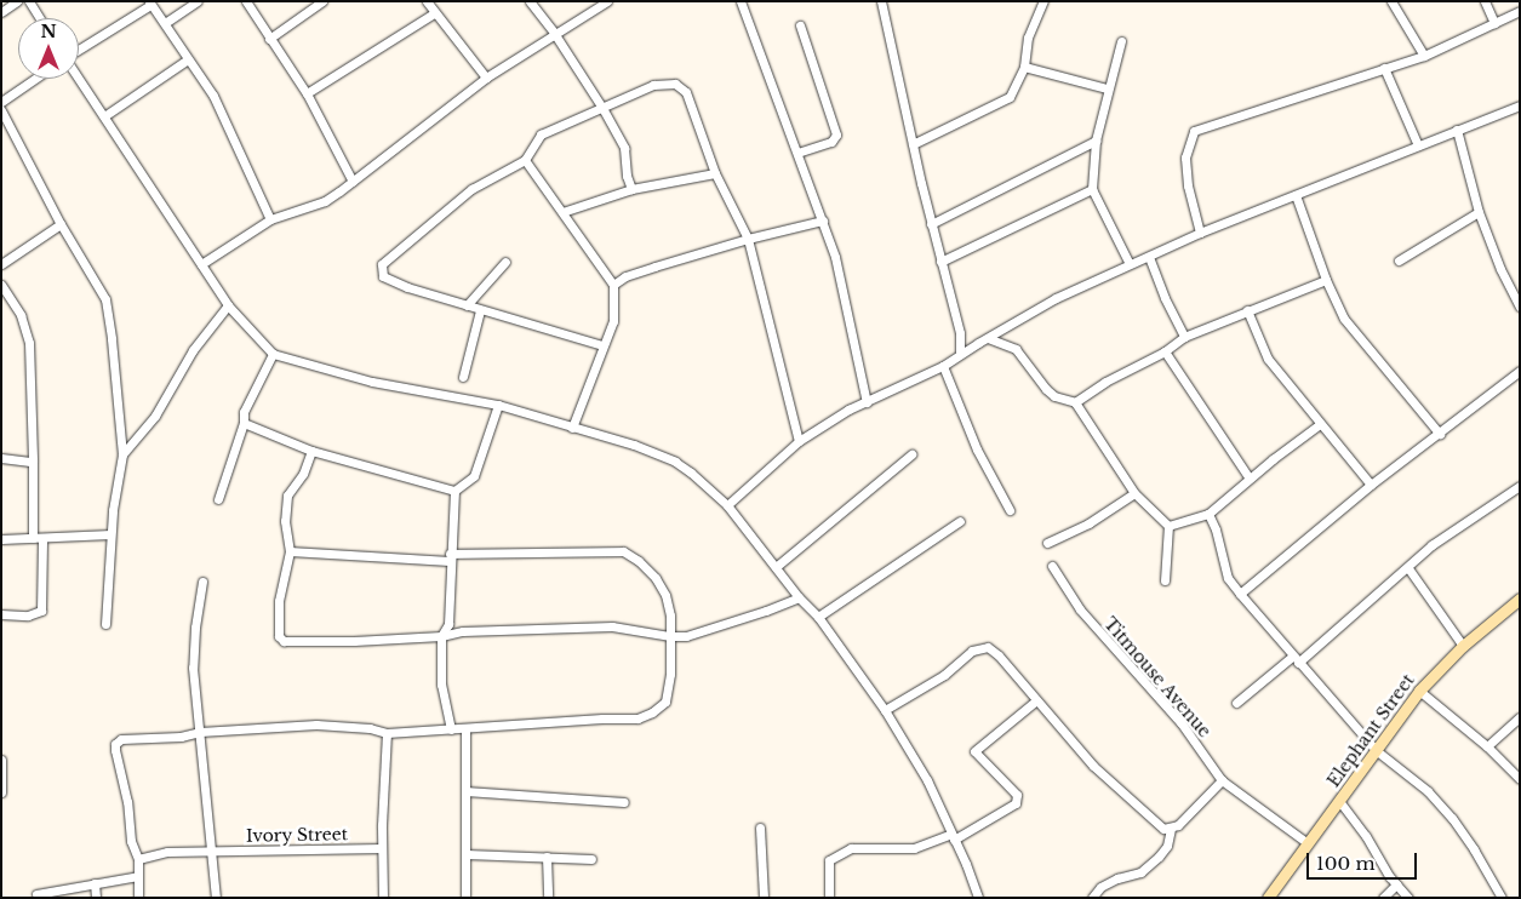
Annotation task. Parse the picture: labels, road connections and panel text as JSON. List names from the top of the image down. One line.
{"streets":{"main road":["Elephant Street"],"street":["Titmouse Avenue","Ivory Street"]},"crossings":[["Titmouse Avenue","Elephant Street"]],"scale_bar":"100 m","north":"top"}
